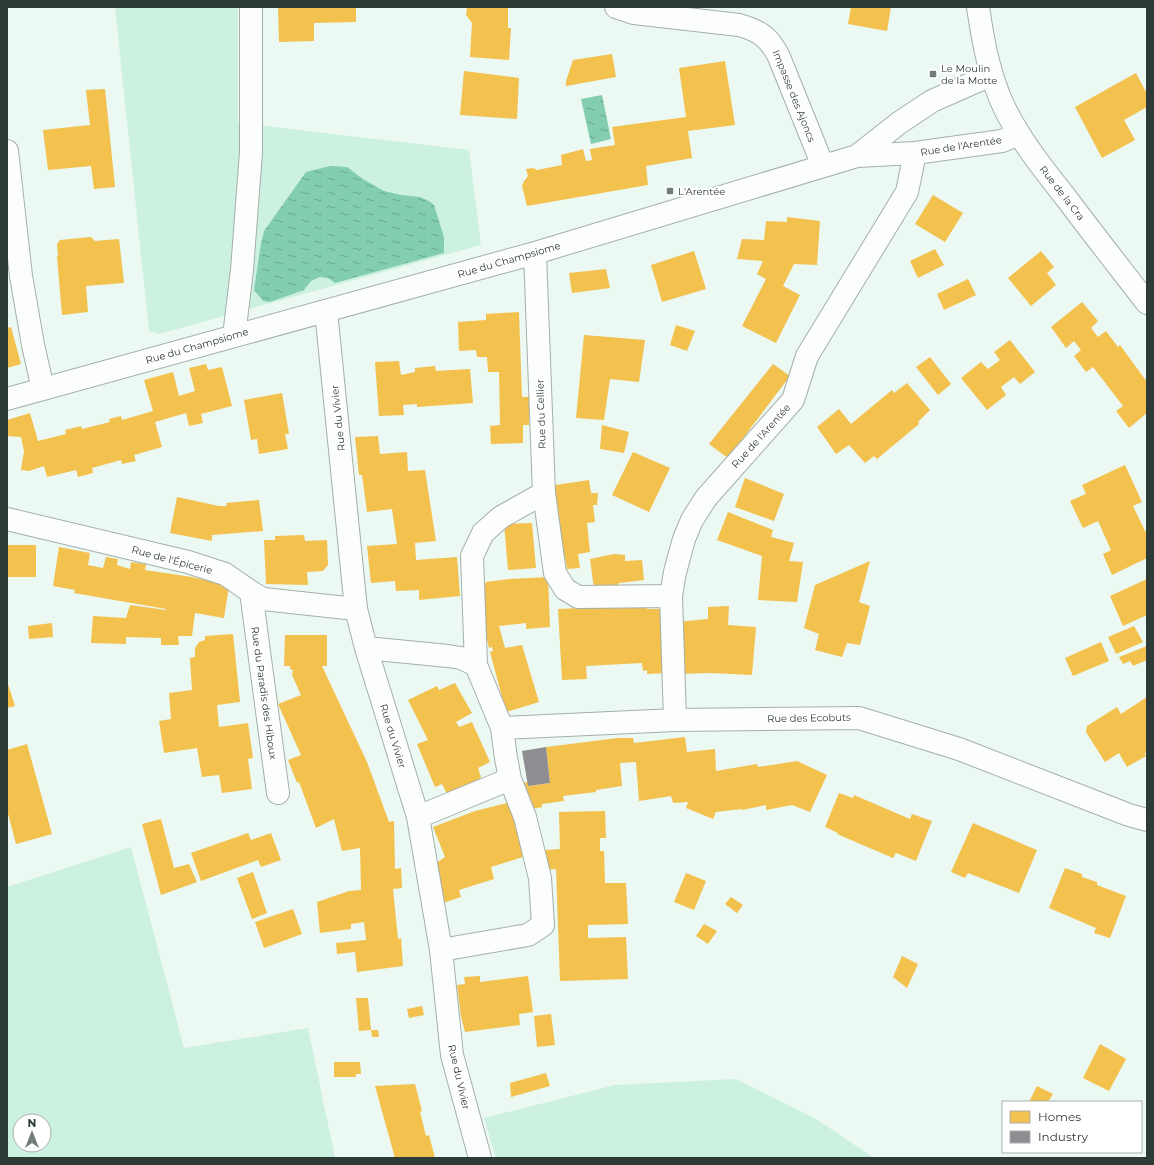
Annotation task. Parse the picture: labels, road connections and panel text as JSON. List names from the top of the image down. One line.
{"streets":{"street":["Impasse des Ajoncs","Rue de l'Arentée","Rue de la Cra","Rue du Champsiome","Rue du Cellier","Rue du Vivier","Rue de l'Épicerie","Rue du Paradis des Hiboux","Rue des Ecobuts"]},"crossings":[["Impasse des Ajoncs","Rue du Champsiome"],["Rue de l'Arentée","Rue de la Cra"],["Rue de l'Arentée","Rue du Cellier"],["Rue de l'Arentée","Rue des Ecobuts"],["Rue de la Cra","Rue du Champsiome"],["Rue du Champsiome","Rue du Cellier"],["Rue du Champsiome","Rue du Vivier"],["Rue du Vivier","Rue de l'Épicerie"],["Rue de l'Épicerie","Rue du Paradis des Hiboux"]],"places":{"transit":["Le Moulin de la Motte","L'Arentée"]},"legend":["Homes","Industry"],"north":"top"}
